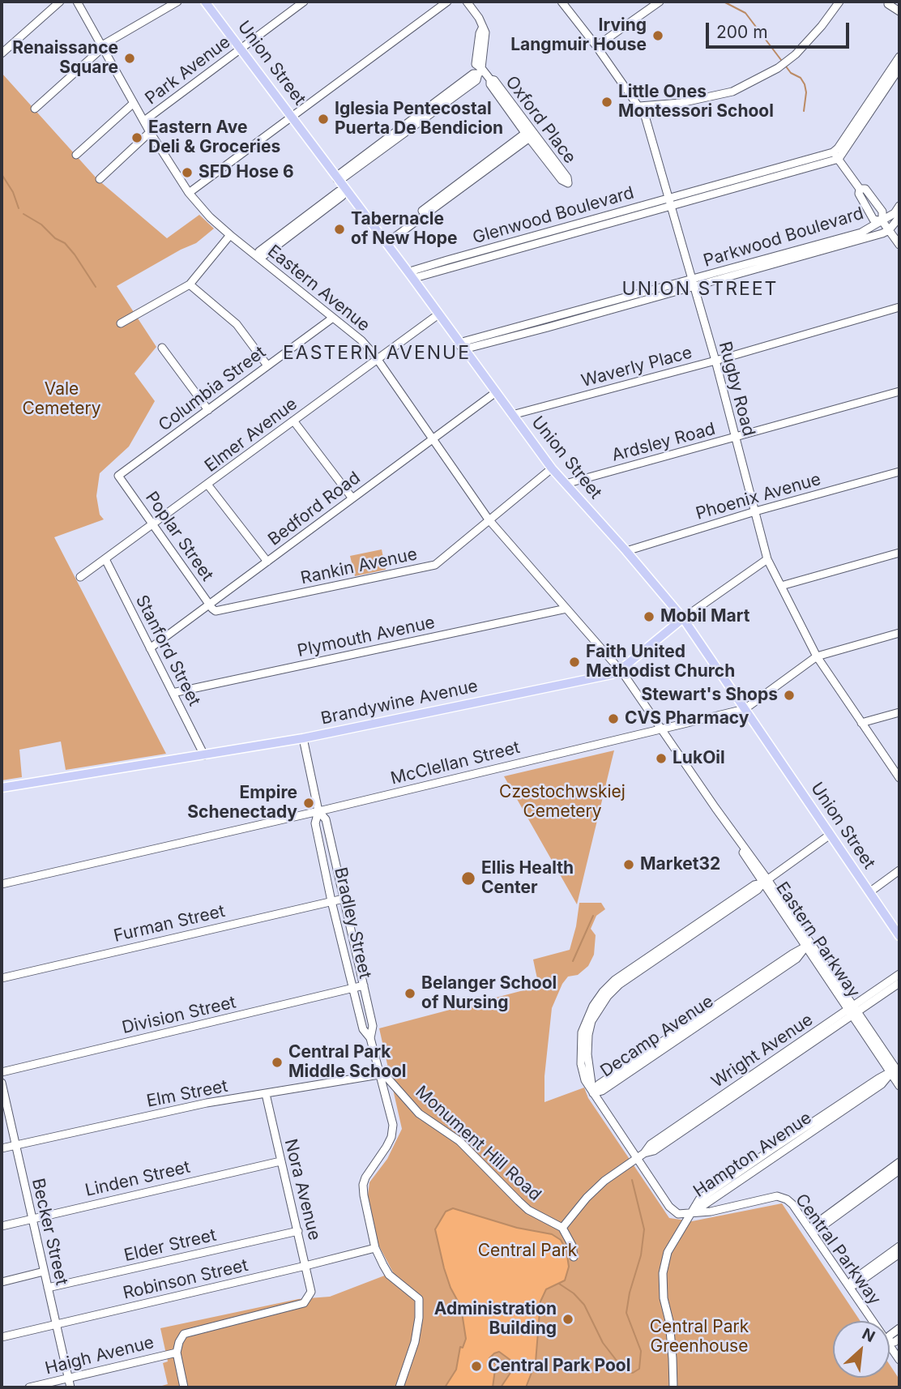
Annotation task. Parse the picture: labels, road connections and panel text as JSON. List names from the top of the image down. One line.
{"streets":{"main road":["Union Street","Brandywine Avenue"],"street":["Park Avenue","Oxford Place","Glenwood Boulevard","Parkwood Boulevard","Eastern Avenue","Waverly Place","Columbia Street","Rugby Road","Elmer Avenue","Ardsley Road","Phoenix Avenue","Bedford Road","Poplar Street","Rankin Avenue","Plymouth Avenue","Stanford Street","McClellan Street","Bradley Street","Furman Street","Eastern Parkway","Division Street","Decamp Avenue","Wright Avenue","Elm Street","Monument Hill Road","Hampton Avenue","Linden Street","Nora Avenue","Becker Street","Elder Street","Central Parkway","Robinson Street","Haigh Avenue"]},"crossings":[["Union Street","Park Avenue"],["Union Street","Glenwood Boulevard"],["Union Street","Parkwood Boulevard"],["Union Street","Waverly Place"],["Union Street","Elmer Avenue"],["Union Street","Ardsley Road"],["Union Street","Phoenix Avenue"],["Union Street","Bedford Road"],["Union Street","Rankin Avenue"],["Union Street","Brandywine Avenue"],["Union Street","McClellan Street"],["Park Avenue","Eastern Avenue"],["Glenwood Boulevard","Rugby Road"],["Parkwood Boulevard","Rugby Road"],["Eastern Avenue","Columbia Street"],["Eastern Avenue","Elmer Avenue"],["Eastern Avenue","Bedford Road"],["Eastern Avenue","Rankin Avenue"],["Eastern Avenue","Plymouth Avenue"],["Eastern Avenue","Brandywine Avenue"],["Eastern Avenue","Eastern Parkway"],["Waverly Place","Rugby Road"],["Columbia Street","Poplar Street"],["Rugby Road","Ardsley Road"],["Rugby Road","Phoenix Avenue"],["Rugby Road","Brandywine Avenue"],["Rugby Road","McClellan Street"],["Elmer Avenue","Poplar Street"],["Elmer Avenue","Stanford Street"],["Bedford Road","Poplar Street"],["Bedford Road","Rankin Avenue"],["Bedford Road","Stanford Street"],["Poplar Street","Rankin Avenue"],["Plymouth Avenue","Stanford Street"],["Stanford Street","Brandywine Avenue"],["Brandywine Avenue","Bradley Street"],["Brandywine Avenue","Eastern Parkway"],["McClellan Street","Bradley Street"],["McClellan Street","Eastern Parkway"],["Bradley Street","Furman Street"],["Bradley Street","Division Street"],["Bradley Street","Elm Street"],["Bradley Street","Monument Hill Road"],["Bradley Street","Robinson Street"],["Eastern Parkway","Decamp Avenue"],["Eastern Parkway","Wright Avenue"],["Eastern Parkway","Hampton Avenue"],["Wright Avenue","Monument Hill Road"],["Elm Street","Monument Hill Road"],["Elm Street","Nora Avenue"],["Elm Street","Becker Street"],["Hampton Avenue","Central Parkway"],["Linden Street","Nora Avenue"],["Linden Street","Becker Street"],["Nora Avenue","Elder Street"],["Nora Avenue","Robinson Street"],["Nora Avenue","Haigh Avenue"],["Becker Street","Elder Street"],["Becker Street","Robinson Street"],["Becker Street","Haigh Avenue"]],"districts":["UNION STREET","EASTERN AVENUE"],"parks":["Vale Cemetery","Czestochwskiej Cemetery","Central Park","Central Park Greenhouse"],"places":["Irving Langmuir House","Renaissance Square","Little Ones Montessori School","Iglesia Pentecostal Puerta De Bendicion","Eastern Ave Deli & Groceries","SFD Hose 6","Tabernacle of New Hope","Mobil Mart","Faith United Methodist Church","Stewart's Shops","CVS Pharmacy","LukOil","Empire Schenectady","Market32","Ellis Health Center","Belanger School of Nursing","Central Park Middle School","Administration Building","Central Park Pool"],"scale_bar":"200 m","north":"top right"}
